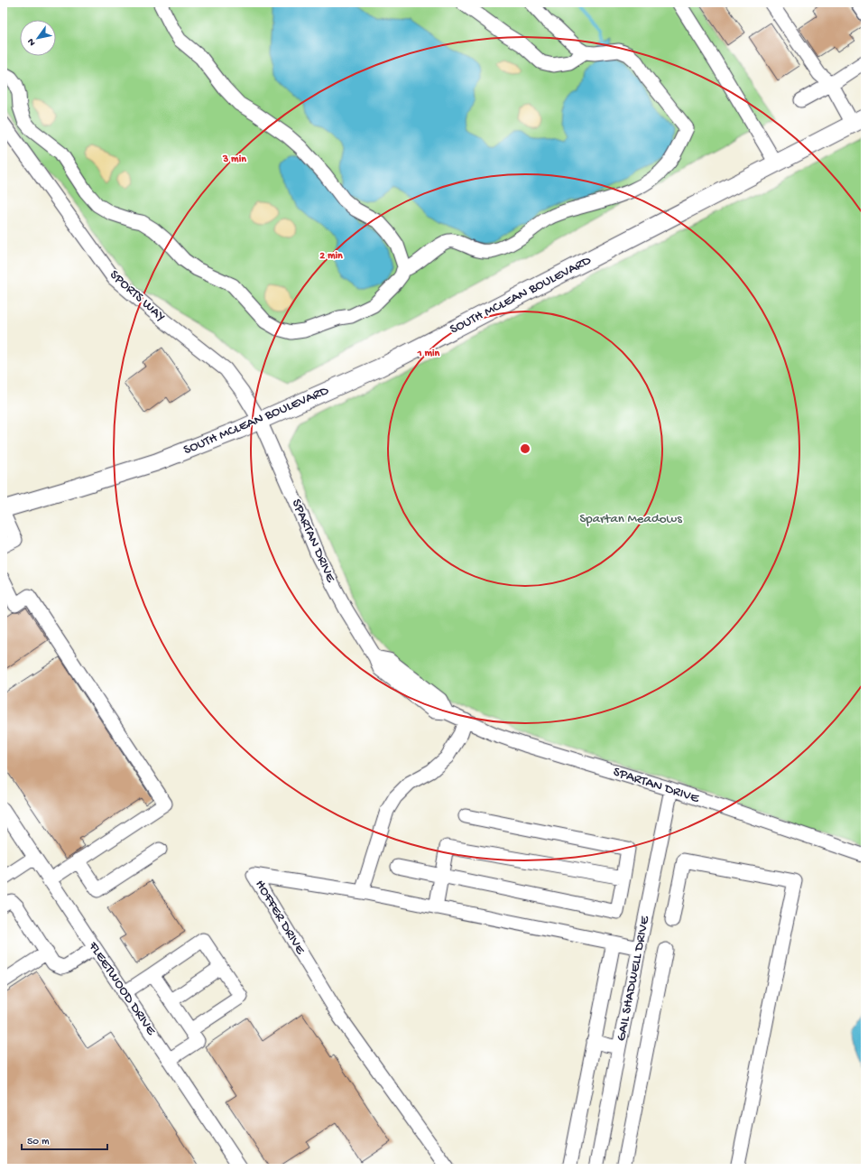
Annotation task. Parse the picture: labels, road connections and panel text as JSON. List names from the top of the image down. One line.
{"streets":{"main road":["SOUTH MCLEAN BOULEVARD"],"street":["SPORTS WAY","SPARTAN DRIVE","HOFFER DRIVE","GAIL SHADWELL DRIVE","FLEETWOOD DRIVE"]},"crossings":[["SOUTH MCLEAN BOULEVARD","SPORTS WAY"],["SOUTH MCLEAN BOULEVARD","SPARTAN DRIVE"],["SPORTS WAY","SPARTAN DRIVE"],["SPARTAN DRIVE","GAIL SHADWELL DRIVE"]],"parks":["Spartan Meadows"],"scale_bar":"50 m","north":"bottom left","rings":["3 min","2 min","1 min"]}
